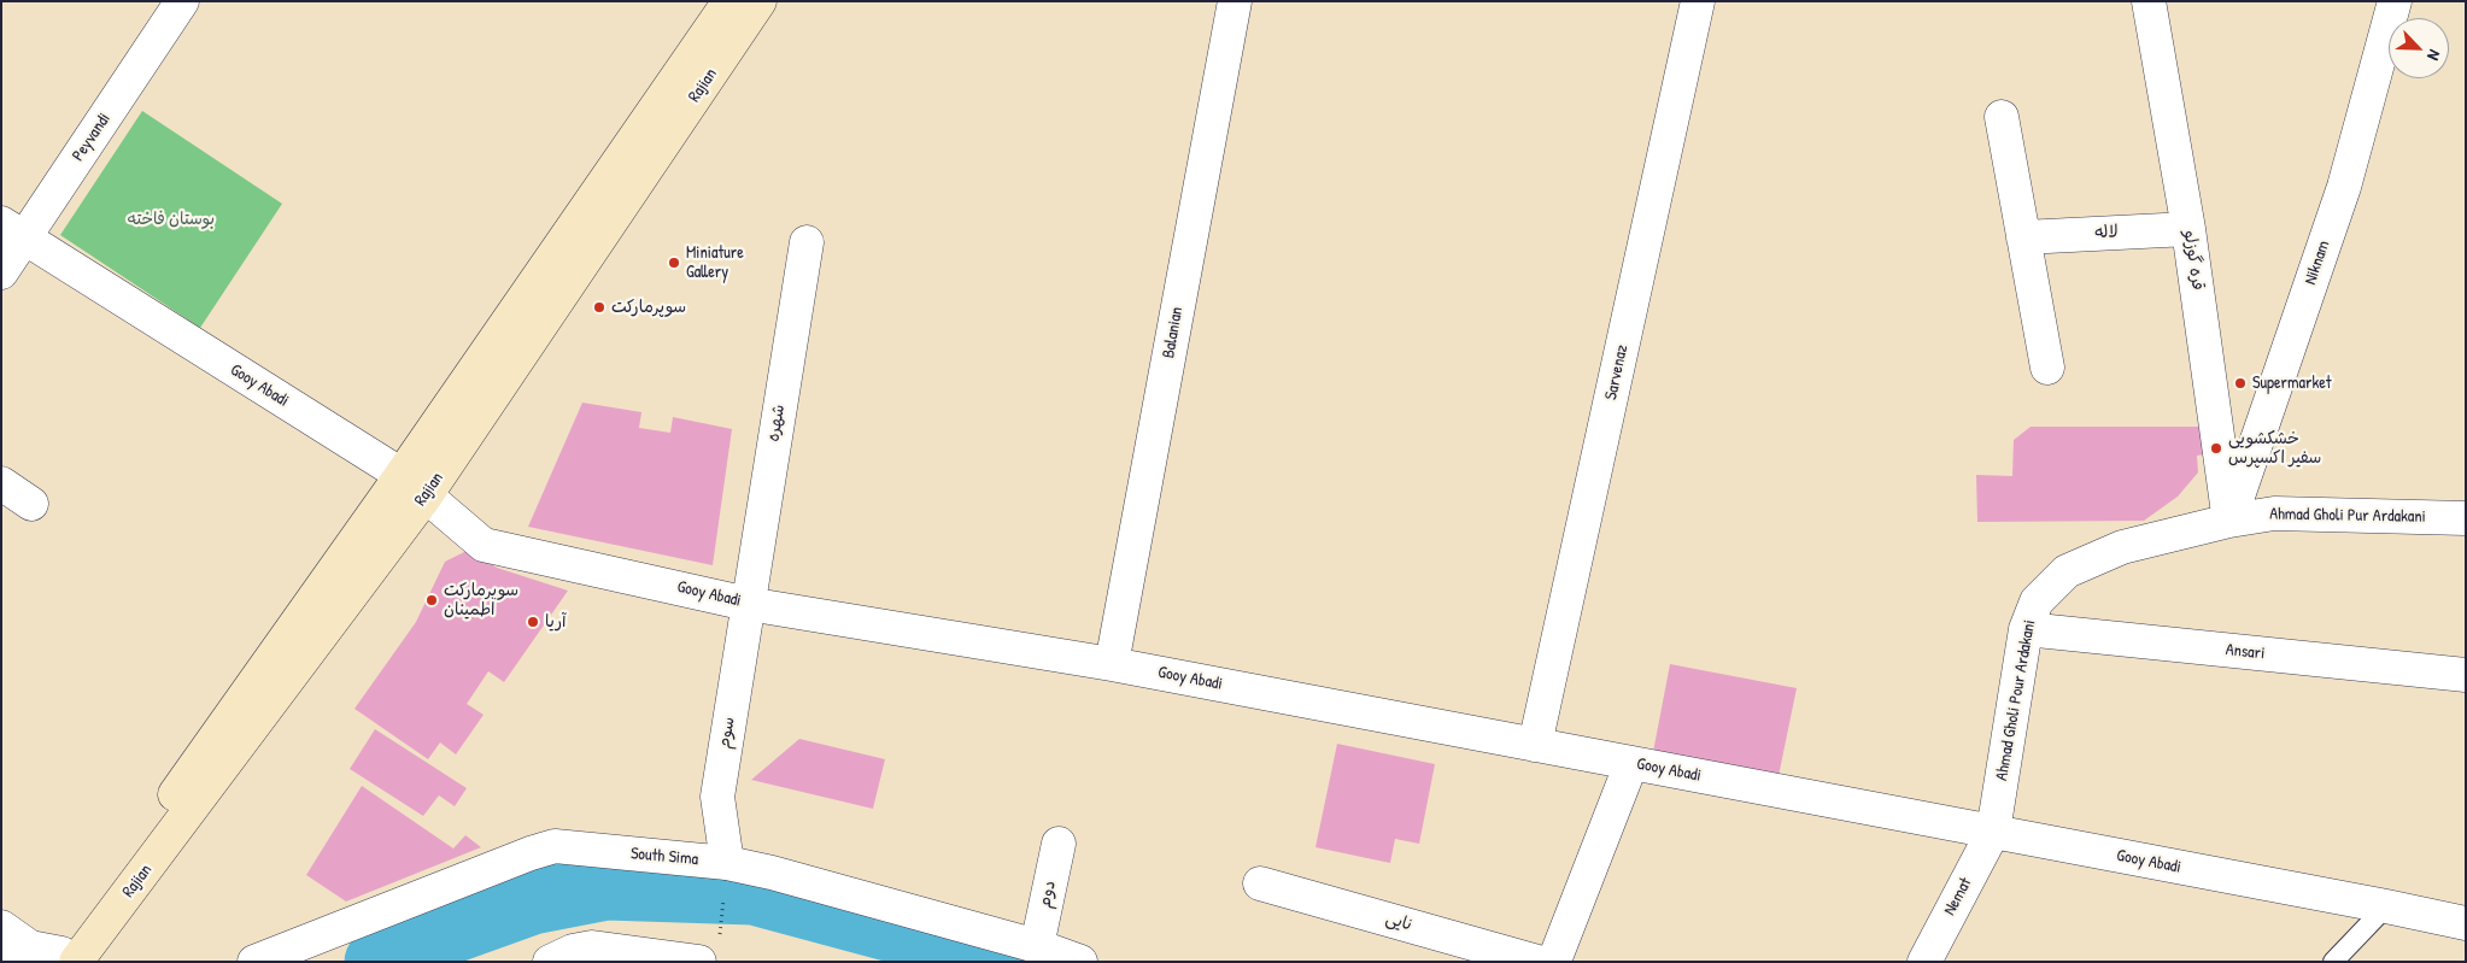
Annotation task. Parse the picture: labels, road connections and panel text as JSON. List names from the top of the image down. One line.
{"streets":{"main road":["Rajian"],"street":["Peyvandi","لاله","قره گوزلو","Niknam","Balanian","Sarvenaz","Gooy Abadi","شهره","Ahmad Gholi Pur Ardakani","Ansari","Ahmad Gholi Pour Ardakani","سوم","South Sima","دوم","Nemat","نایی"]},"crossings":[["Rajian","Gooy Abadi"],["Peyvandi","Gooy Abadi"],["لاله","قره گوزلو"],["قره گوزلو","Niknam"],["قره گوزلو","Ahmad Gholi Pur Ardakani"],["قره گوزلو","Ahmad Gholi Pour Ardakani"],["Niknam","Ahmad Gholi Pur Ardakani"],["Niknam","Ahmad Gholi Pour Ardakani"],["Balanian","Gooy Abadi"],["Sarvenaz","Gooy Abadi"],["Gooy Abadi","شهره"],["Gooy Abadi","Ahmad Gholi Pour Ardakani"],["Gooy Abadi","سوم"],["Gooy Abadi","Nemat"],["شهره","سوم"],["Ahmad Gholi Pur Ardakani","Ahmad Gholi Pour Ardakani"],["Ansari","Ahmad Gholi Pour Ardakani"],["Ahmad Gholi Pour Ardakani","Nemat"],["سوم","South Sima"],["South Sima","دوم"]],"parks":["بوستان فاخته"],"places":["Miniature Gallery","سوپرمارکت","Supermarket","خشکشویی سفیر اکسپرس","سوپرمارکت اطمینان","آریا"],"north":"bottom right"}
